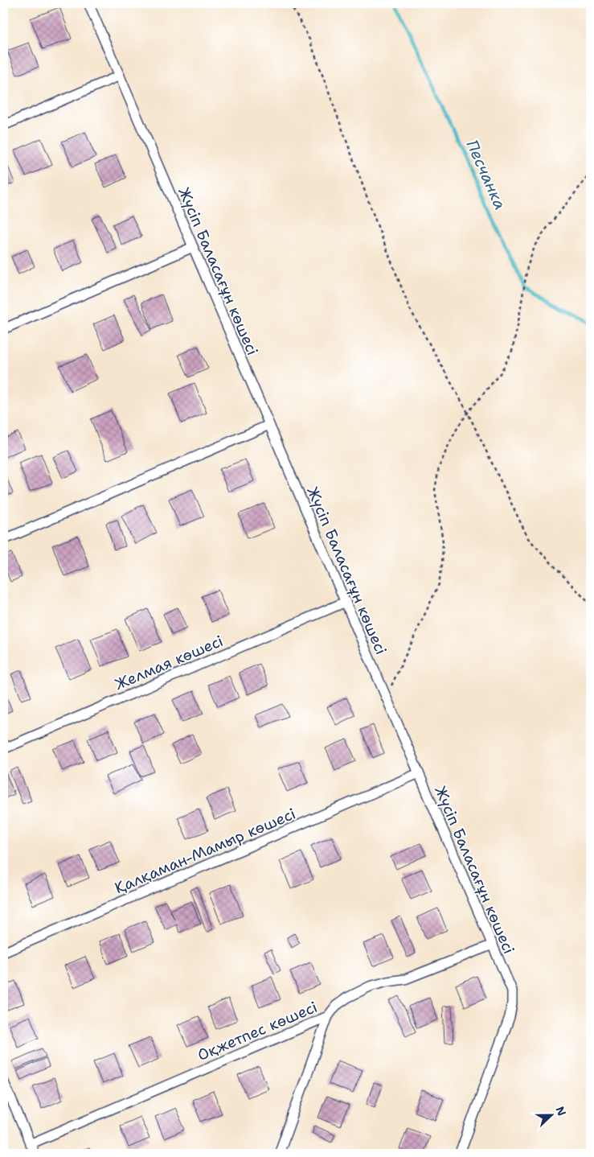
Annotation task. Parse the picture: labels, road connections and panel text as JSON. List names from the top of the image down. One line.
{"streets":{"street":["Жүсіп Баласағұн көшесі","Желмая көшесі","Қалқаман-Мамыр көшесі","Оқжетпес көшесі"]},"crossings":[["Жүсіп Баласағұн көшесі","Желмая көшесі"],["Жүсіп Баласағұн көшесі","Қалқаман-Мамыр көшесі"],["Жүсіп Баласағұн көшесі","Оқжетпес көшесі"]],"water":["Песчанка"],"north":"right"}
